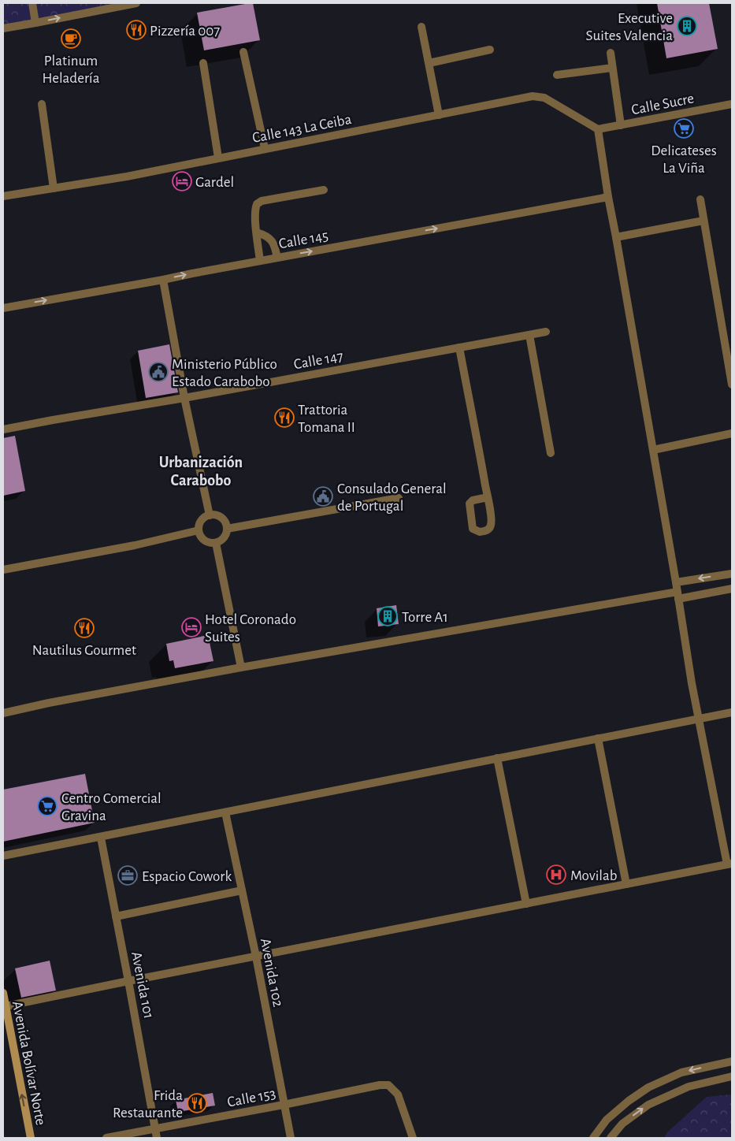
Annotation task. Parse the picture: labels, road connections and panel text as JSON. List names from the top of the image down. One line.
{"streets":{"main road":["Avenida Bolívar Norte"],"street":["Calle Sucre","Calle 143 La Ceiba","Calle 145","Calle 147","Avenida 102","Avenida 101","Calle 153"]},"crossings":[["Calle Sucre","Calle 143 La Ceiba"],["Avenida 102","Calle 153"],["Avenida 101","Calle 153"]],"one_way":["Calle 145","Avenida Bolívar Norte"],"districts":["Urbanización Carabobo"],"places":{"building":["Executive Suites Valencia","Torre A1"],"restaurant":["Pizzería 007","Trattoria Tomana II","Nautilus Gourmet","Frida Restaurante"],"cafe":["Platinum Heladería"],"supermarket":["Delicateses La Viña","Centro Comercial Gravina"],"hotel":["Gardel","Hotel Coronado Suites"],"public building":["Ministerio Público Estado Carabobo","Consulado General de Portugal"],"hospital":["Movilab"],"office":["Espacio Cowork"]}}
